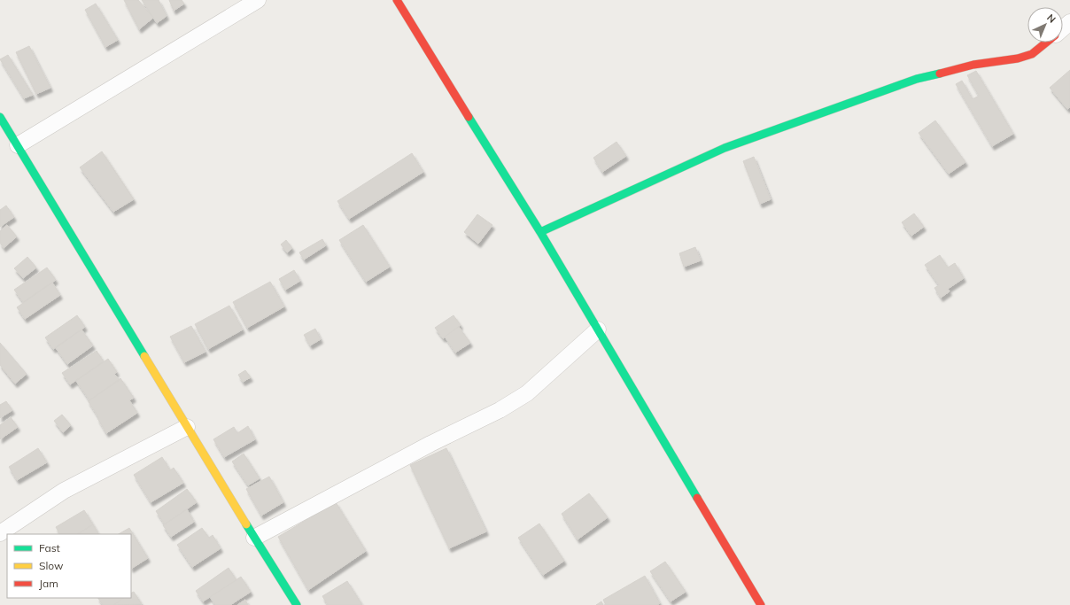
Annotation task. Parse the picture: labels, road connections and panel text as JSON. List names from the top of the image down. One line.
{"legend":["Fast","Slow","Jam"],"north":"top right"}
